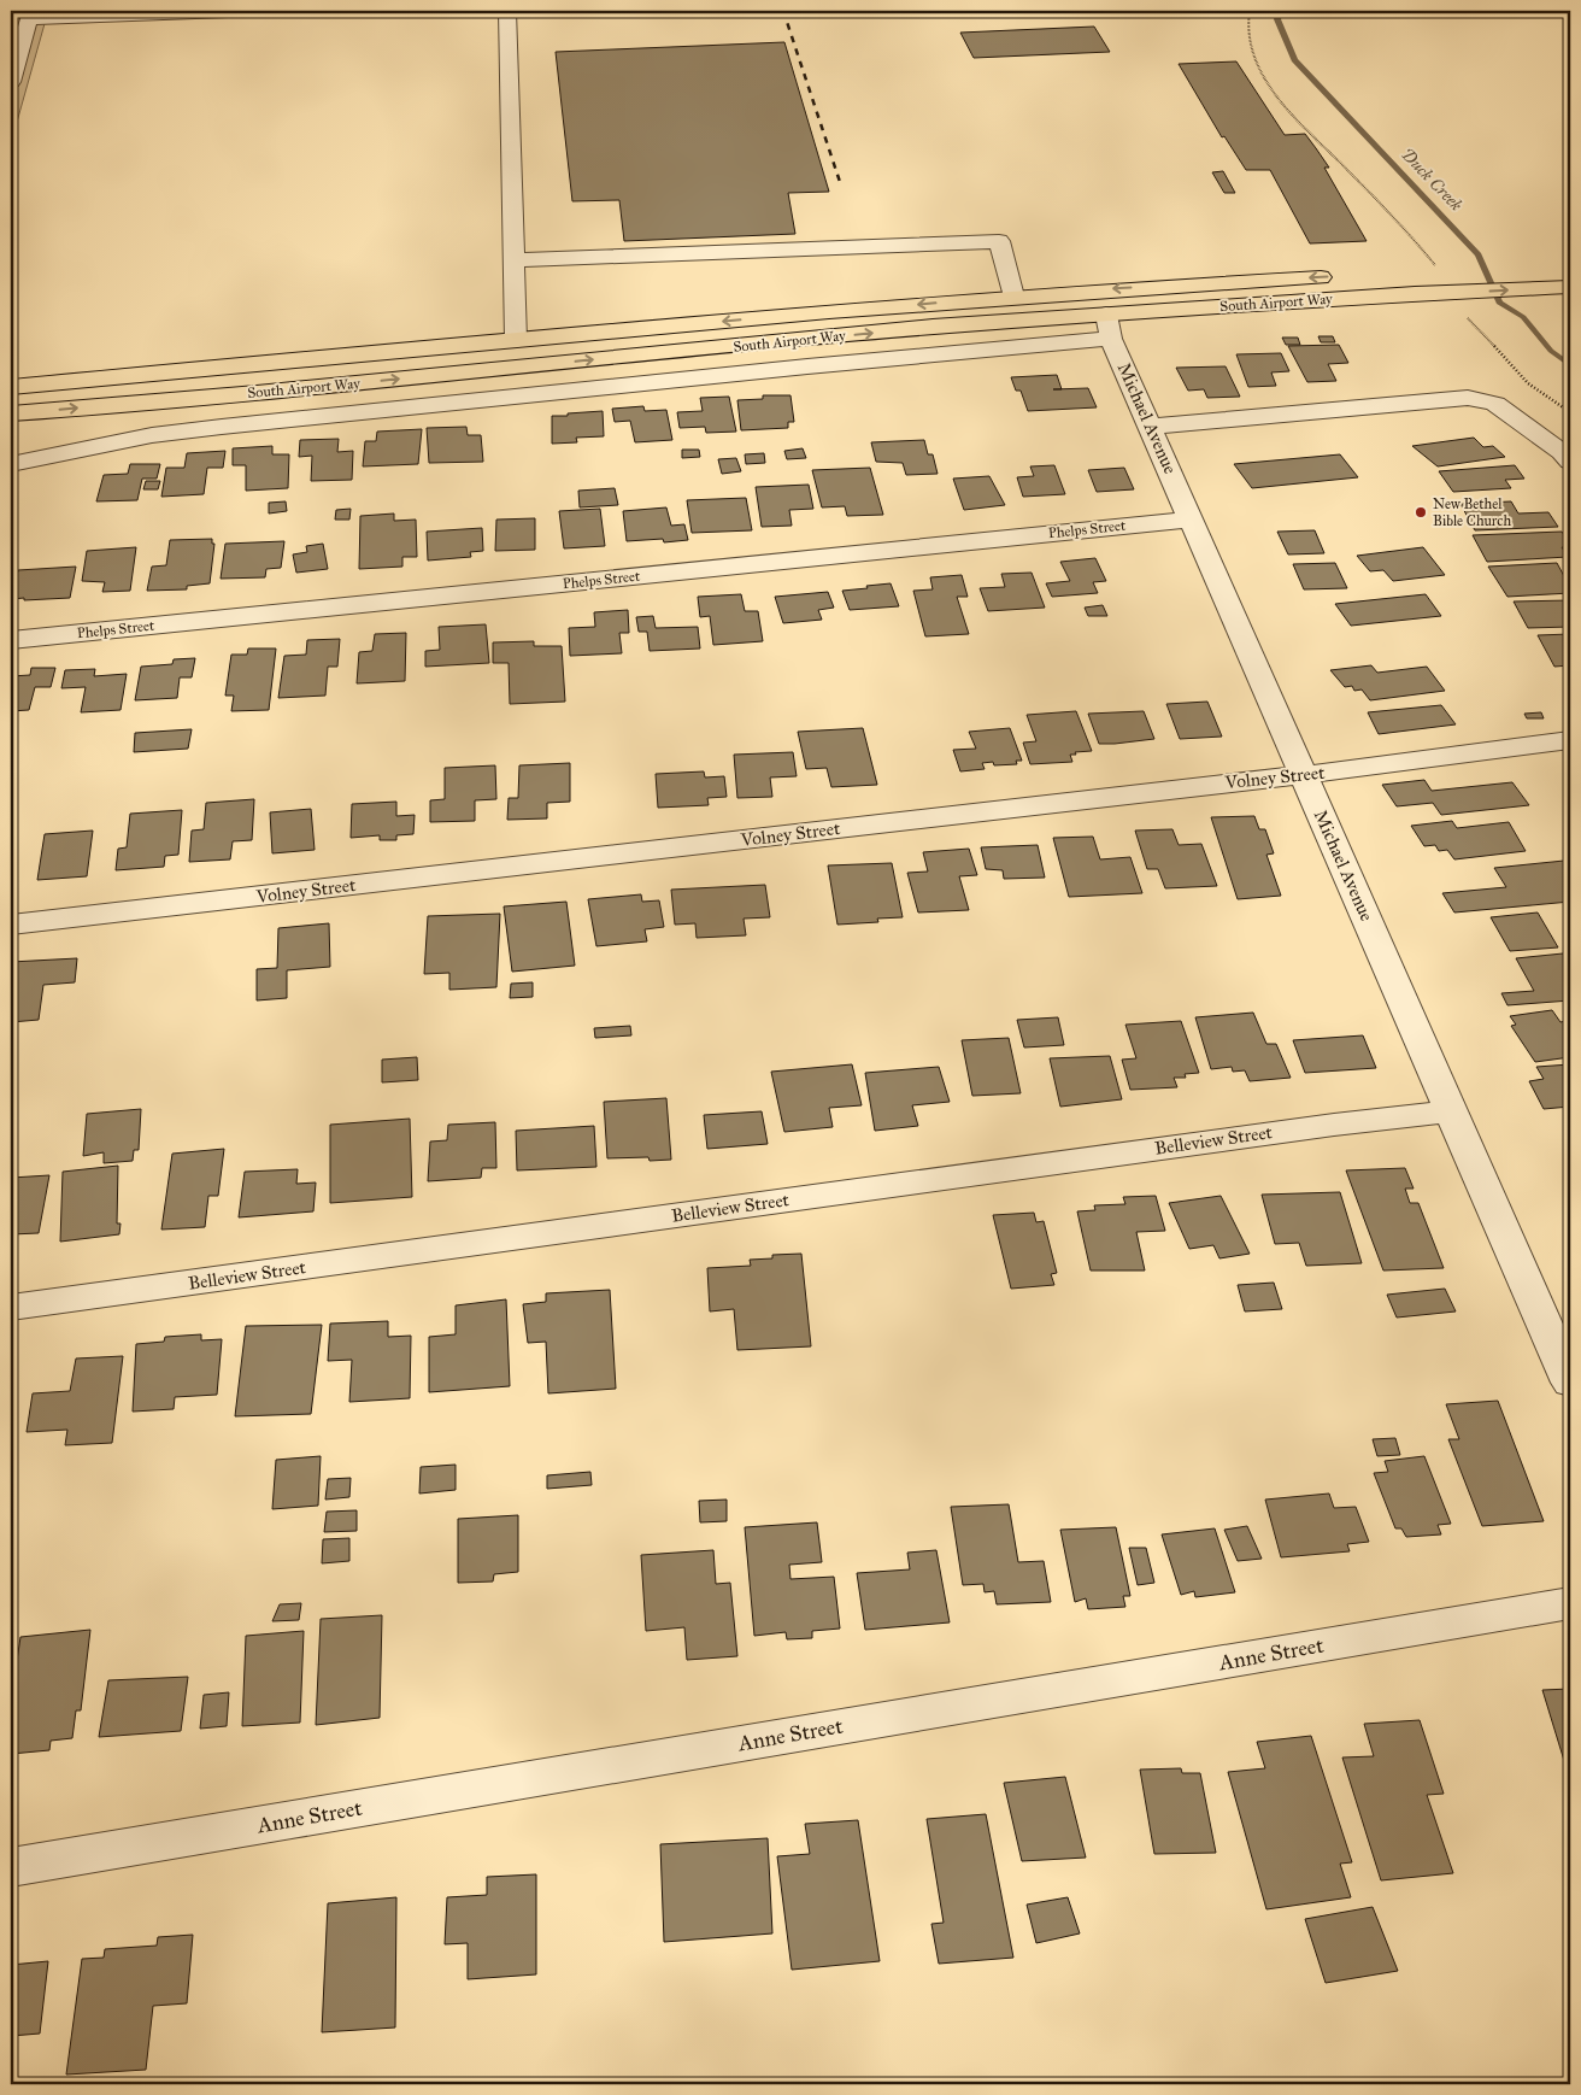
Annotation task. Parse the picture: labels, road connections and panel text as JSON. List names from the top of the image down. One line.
{"streets":{"main road":["South Airport Way"],"street":["Michael Avenue","Phelps Street","Volney Street","Belleview Street","Anne Street"]},"crossings":[["South Airport Way","Michael Avenue"],["Michael Avenue","Phelps Street"],["Michael Avenue","Volney Street"],["Michael Avenue","Belleview Street"]],"water":["Duck Creek"],"places":["New Bethel Bible Church"]}
